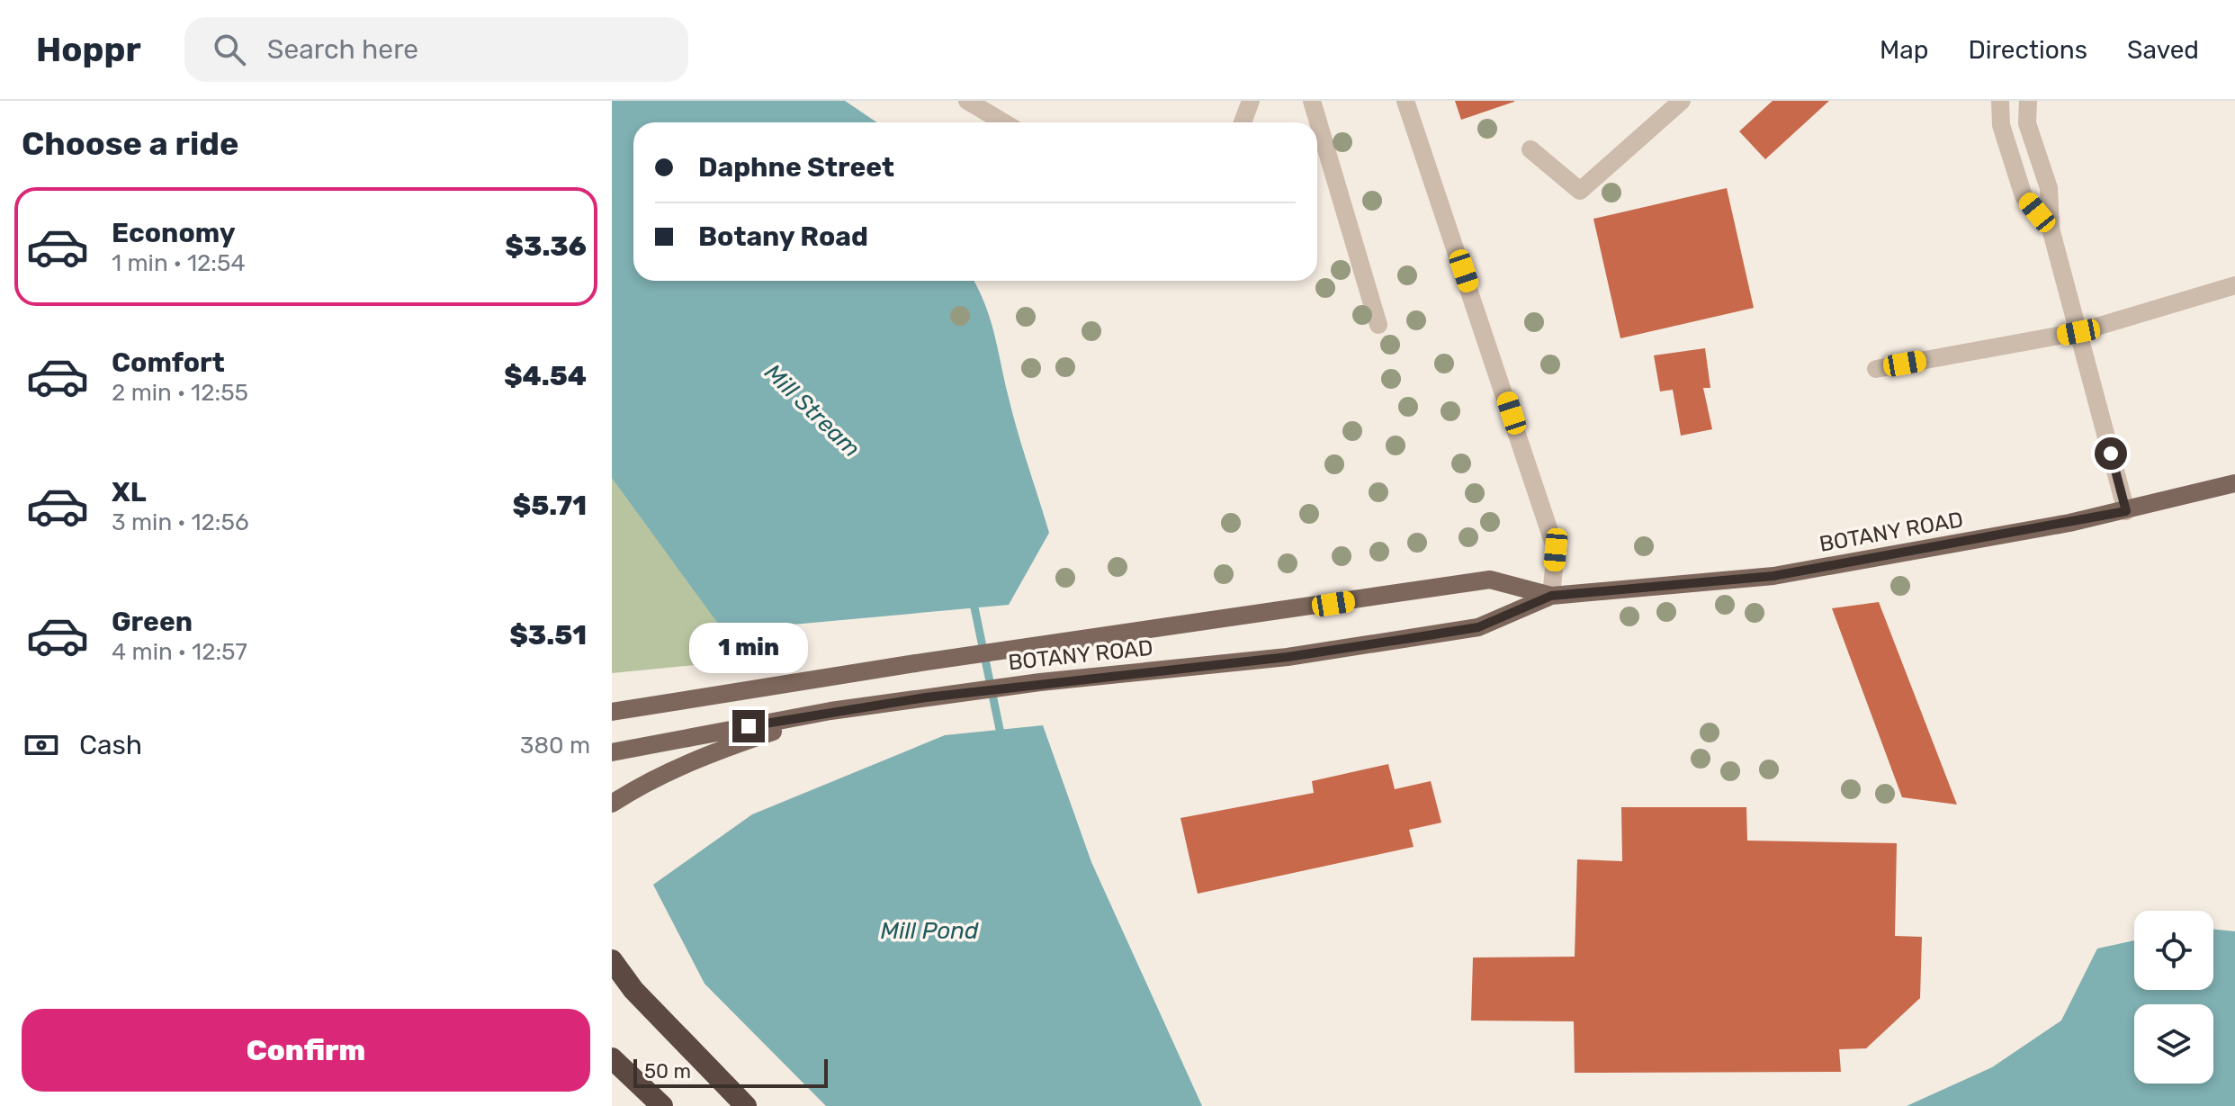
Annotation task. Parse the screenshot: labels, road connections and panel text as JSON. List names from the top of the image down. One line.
{"streets":{"main road":["BOTANY ROAD"]},"water":["Mill Stream","Mill Pond"],"scale_bar":"50 m","page":{"header":"Hoppr","search":"Search here","nav":["Map","Directions","Saved"],"heading":"Choose a ride","banner":["Daphne Street","Botany Road"],"list":[{"name":"Economy","note":"1 min · 12:54","value":"$3.36"},{"name":"Comfort","note":"2 min · 12:55","value":"$4.54"},{"name":"XL","note":"3 min · 12:56","value":"$5.71"},{"name":"Green","note":"4 min · 12:57","value":"$3.51"}],"bubble":"1 min","pay":["Cash","380 m"],"buttons":"Confirm","scale":"50 m"}}
